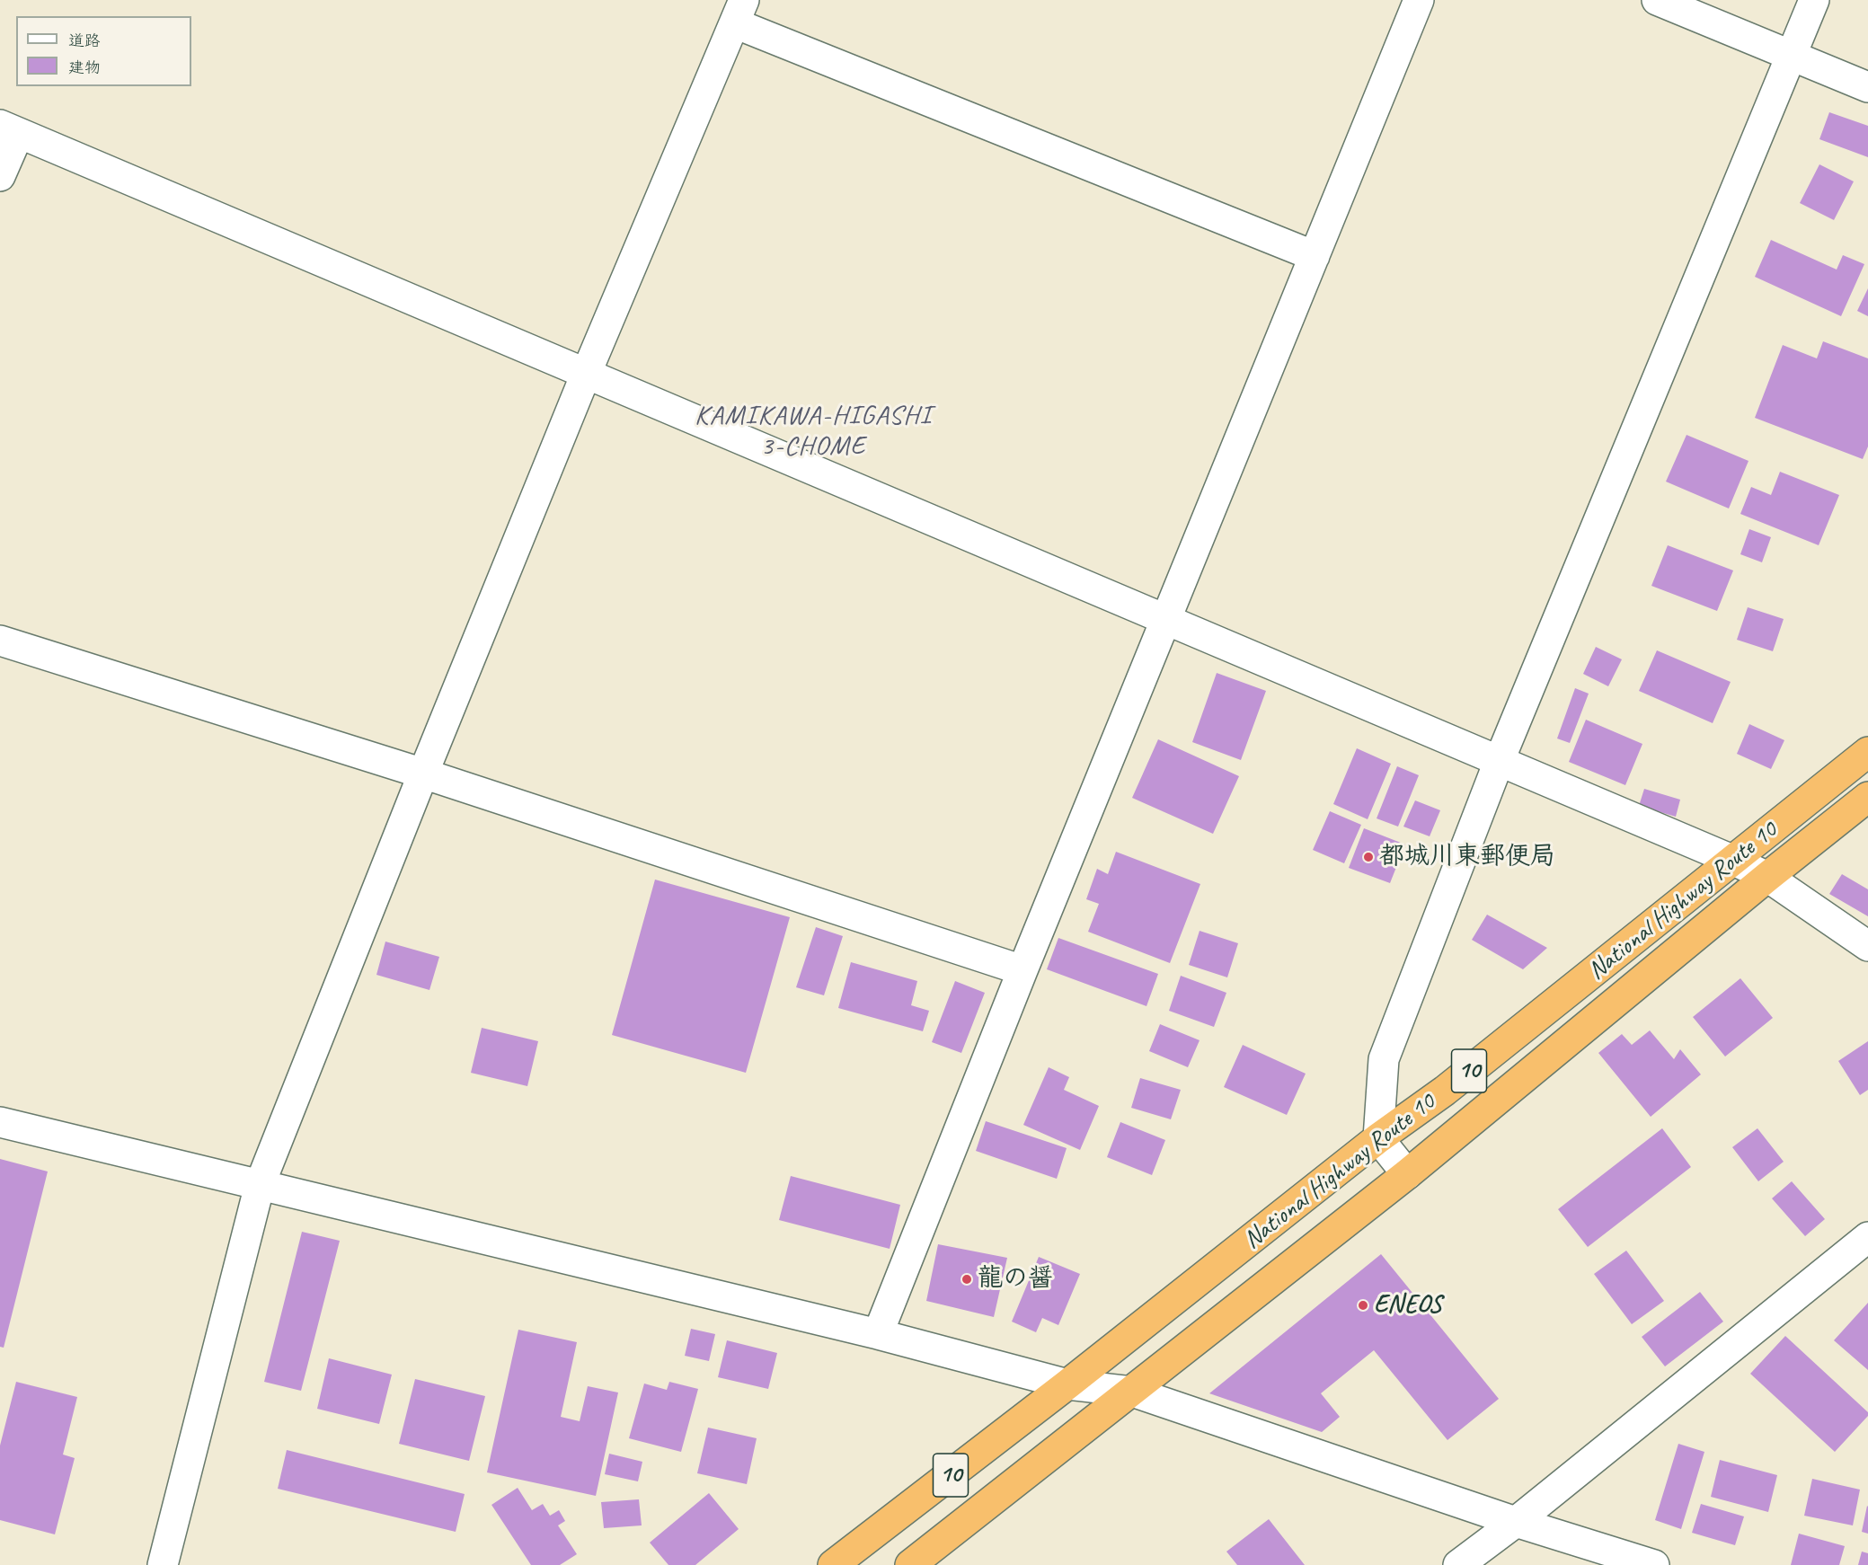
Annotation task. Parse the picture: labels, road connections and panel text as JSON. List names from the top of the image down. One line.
{"streets":{"highway":["National Highway Route 10","10"]},"districts":["KAMIKAWA-HIGASHI 3-CHOME"],"places":["都城川東郵便局","龍の醤","ENEOS"],"legend":["道路","建物"]}
